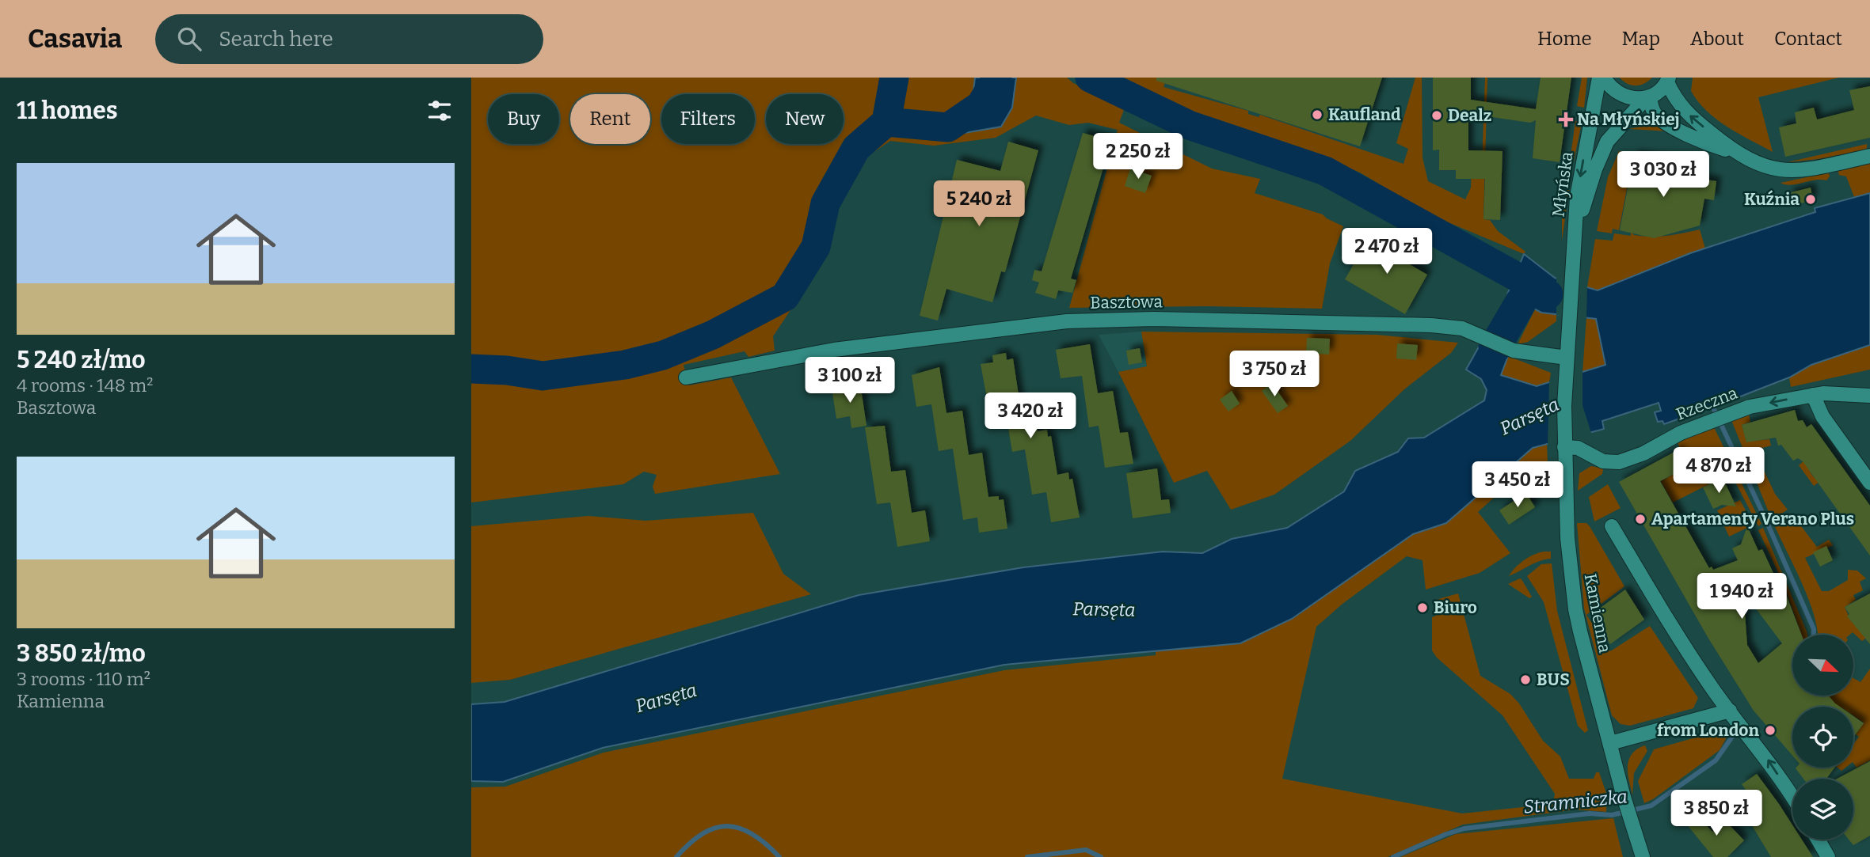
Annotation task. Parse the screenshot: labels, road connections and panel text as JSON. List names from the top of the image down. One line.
{"streets":{"street":["Młyńska","Basztowa","Rzeczna","Kamienna"]},"crossings":[["Młyńska","Basztowa"],["Młyńska","Kamienna"],["Basztowa","Kamienna"],["Rzeczna","Kamienna"]],"one_way":["Rzeczna"],"water":["Parsęta","Stramniczka"],"places":{"other":["Kaufland","Dealz","Kuźnia","Apartamenty Verano Plus","Biuro","BUS","from London"],"health":["Na Młyńskiej"]},"north":"bottom right","page":{"header":"Casavia","search":"Search here","nav":["Home","Map","About","Contact"],"heading":"11 homes","chip":["Buy","Rent","Filters","New"],"price":["2 250 zł","3 030 zł","5 240 zł","2 470 zł","3 750 zł","3 100 zł","3 420 zł","4 870 zł","3 450 zł","1 940 zł","3 850 zł"],"list":[{"name":"5 240 zł/mo","note":"4 rooms · 148 m² · Basztowa"},{"name":"3 850 zł/mo","note":"3 rooms · 110 m² · Kamienna"}]}}
